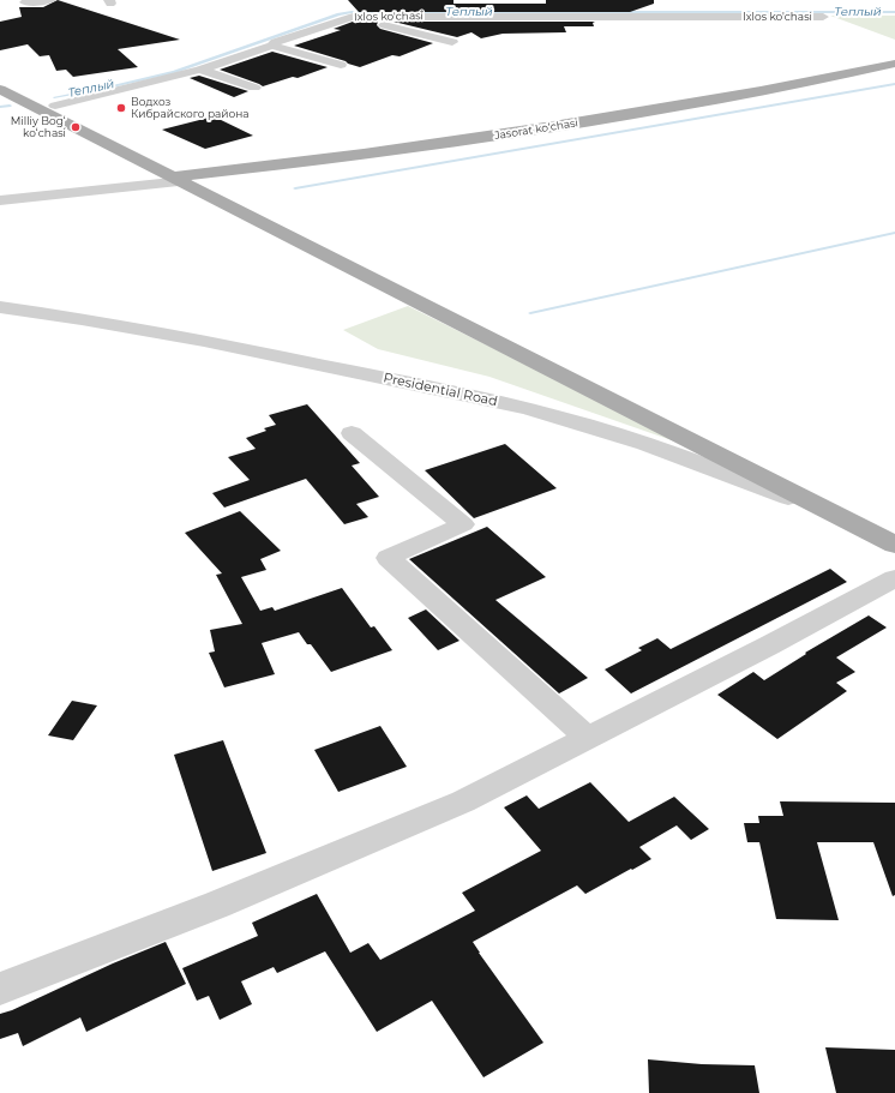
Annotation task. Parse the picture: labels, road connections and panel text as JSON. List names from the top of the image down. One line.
{"streets":{"main road":["Jasorat koʻchasi"],"street":["Ixlos ko'chasi","Presidential Road"]},"water":["Теплый"],"places":["Водхоз Кибрайского района","Milliy Bogʻ koʻchasi"]}
